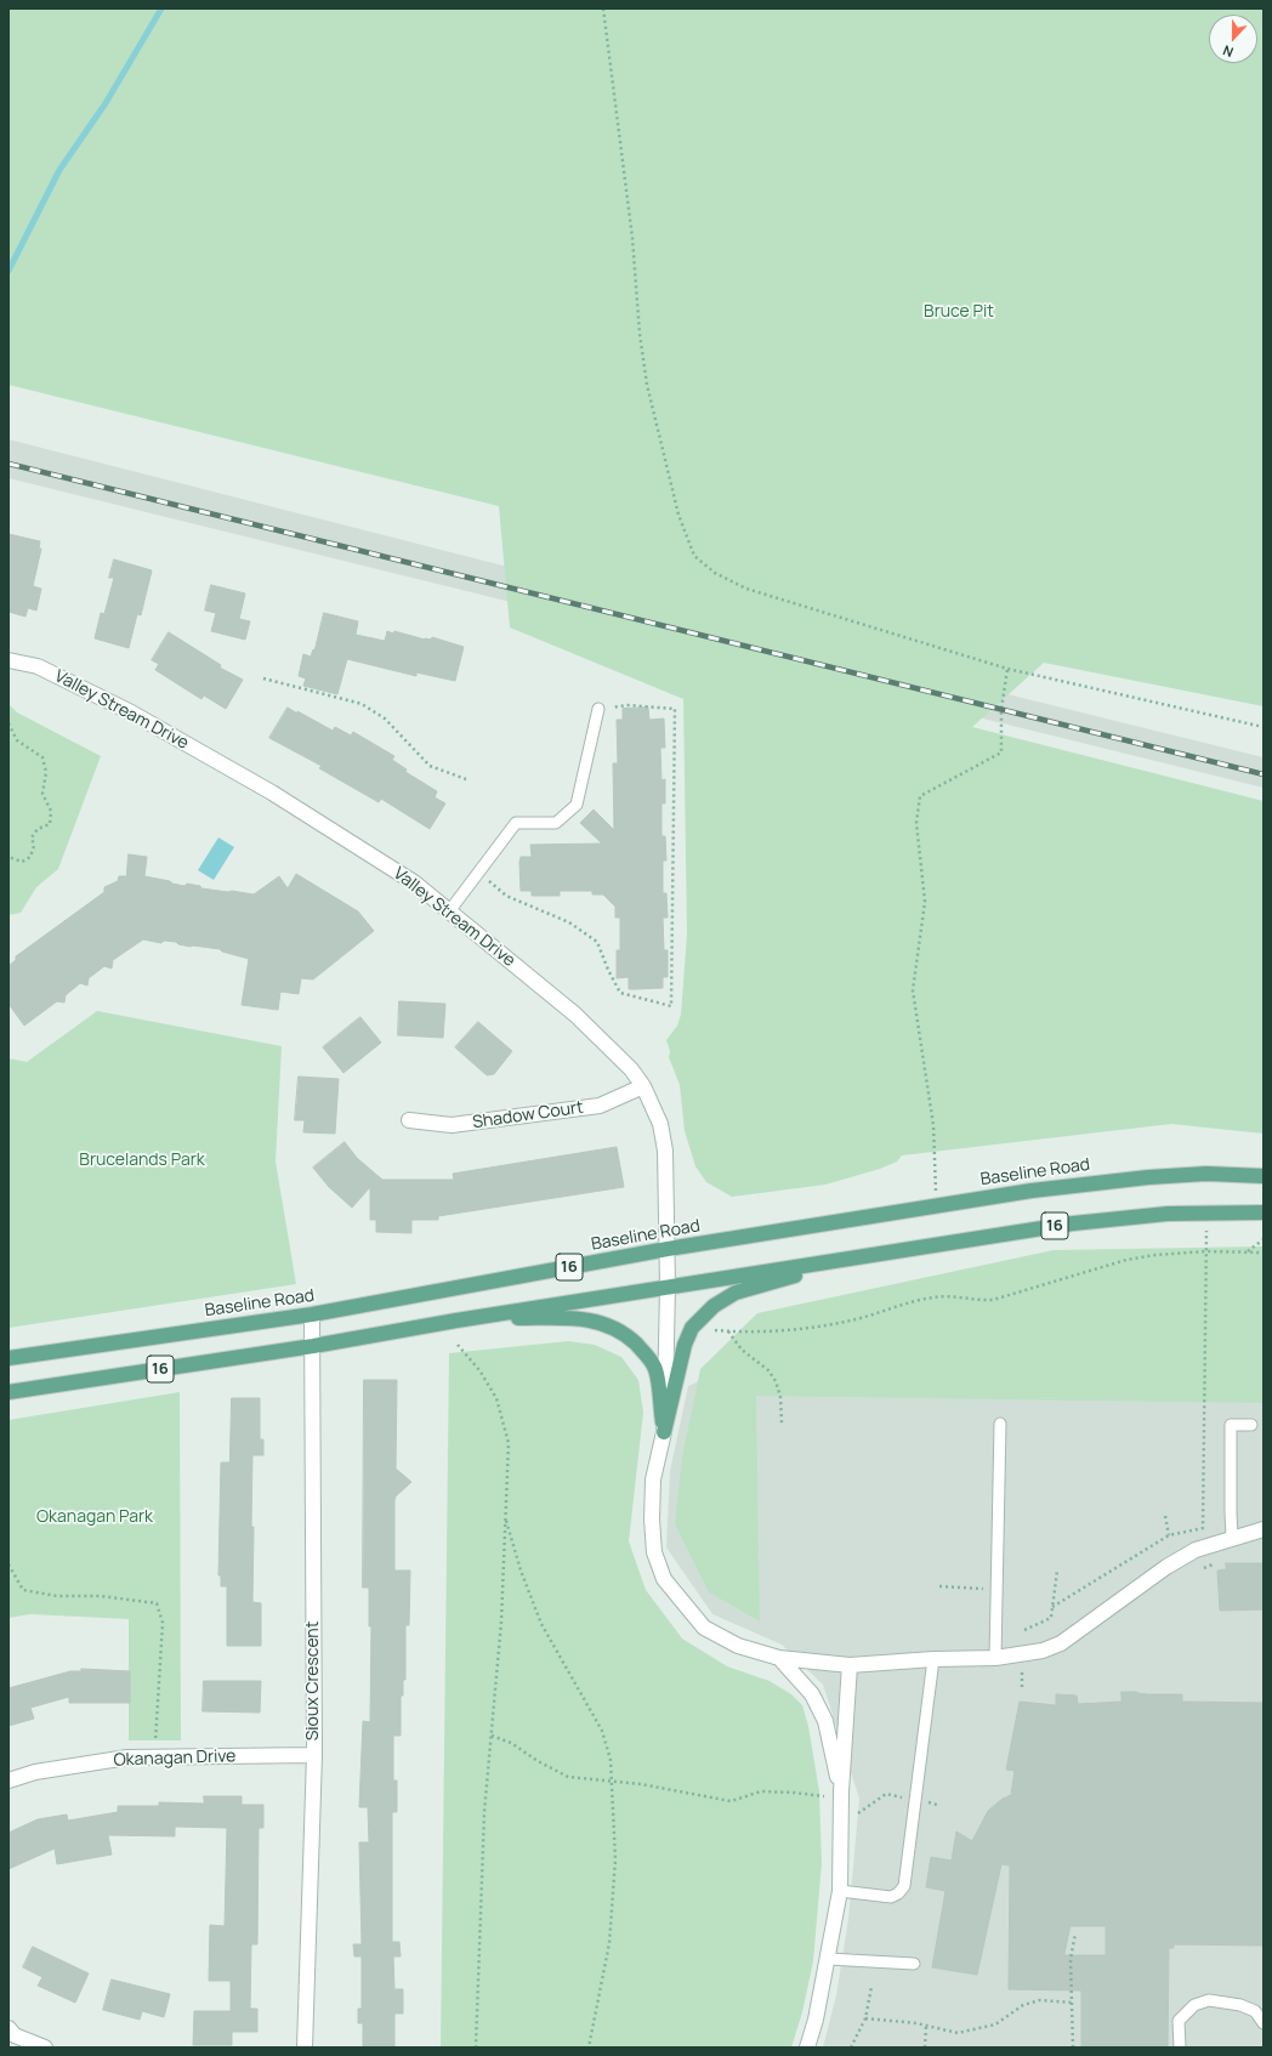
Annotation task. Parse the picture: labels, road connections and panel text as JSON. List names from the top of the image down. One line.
{"streets":{"main road":["Baseline Road","16"],"street":["Valley Stream Drive","Shadow Court","Sioux Crescent","Okanagan Drive"]},"crossings":[["Valley Stream Drive","Shadow Court"],["Valley Stream Drive","Baseline Road"],["Valley Stream Drive","16"],["Baseline Road","Sioux Crescent"],["16","Sioux Crescent"],["Sioux Crescent","Okanagan Drive"]],"parks":["Bruce Pit","Brucelands Park","Okanagan Park"],"north":"bottom"}
